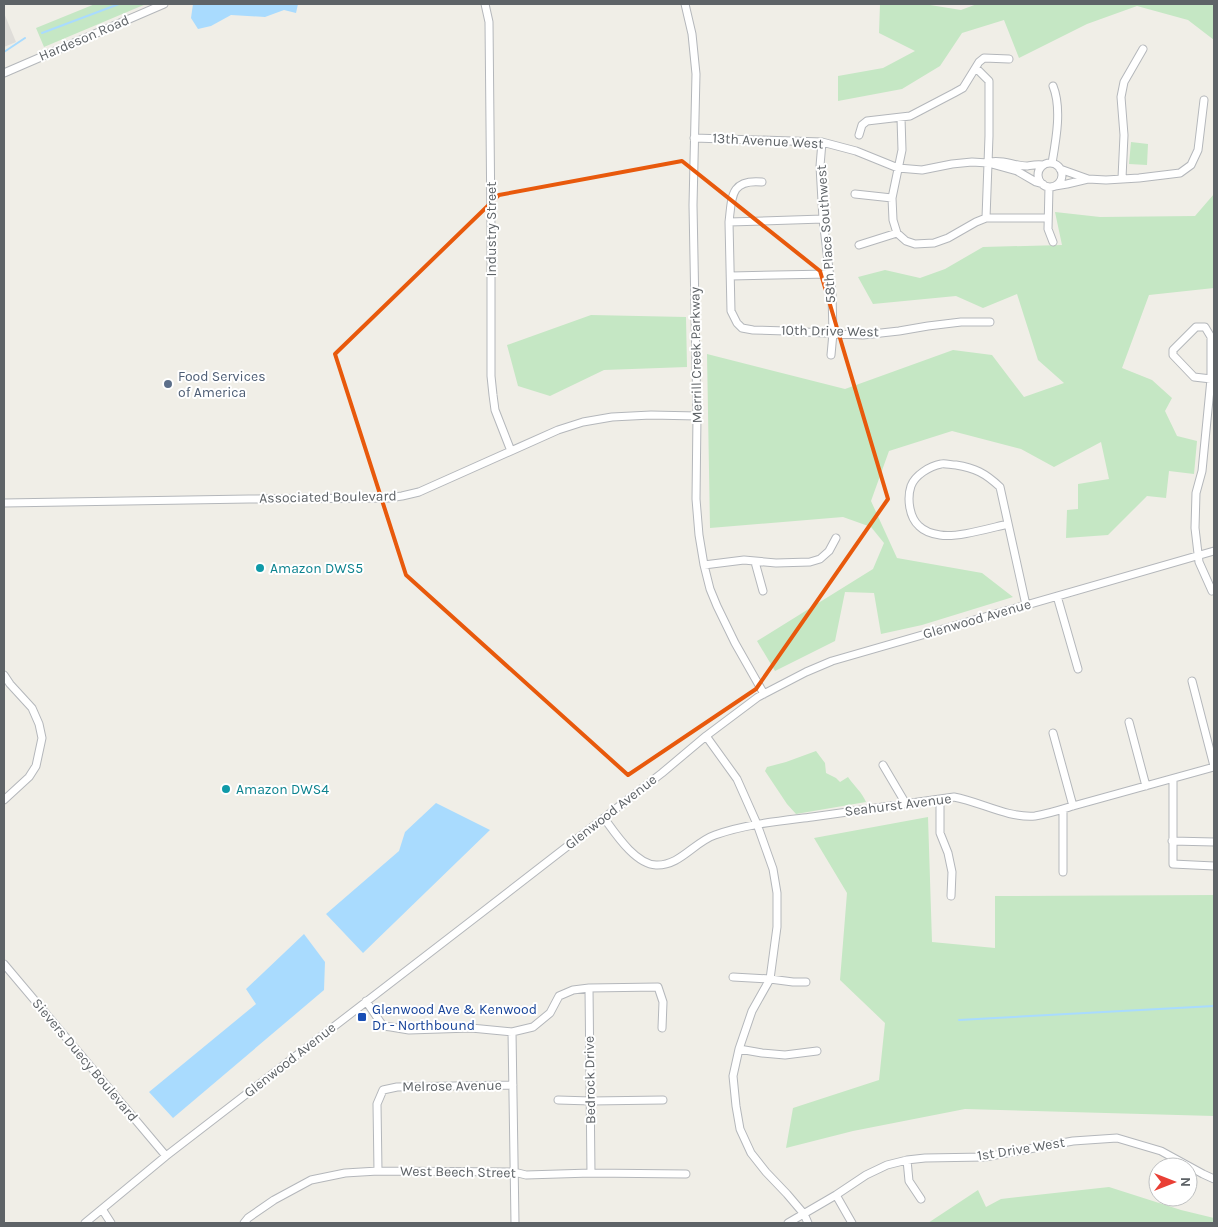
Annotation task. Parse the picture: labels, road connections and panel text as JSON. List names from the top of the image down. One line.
{"streets":{"street":["Hardeson Road","13th Avenue West","Industry Street","58th Place Southwest","10th Drive West","Merrill Creek Parkway","Associated Boulevard","Glenwood Avenue","Seahurst Avenue","Sievers Duecy Boulevard","Bedrock Drive","Melrose Avenue","1st Drive West","West Beech Street"]},"crossings":[["13th Avenue West","58th Place Southwest"],["13th Avenue West","Merrill Creek Parkway"],["Industry Street","Associated Boulevard"],["58th Place Southwest","10th Drive West"],["Merrill Creek Parkway","Associated Boulevard"],["Merrill Creek Parkway","Glenwood Avenue"],["Glenwood Avenue","Seahurst Avenue"],["Glenwood Avenue","Sievers Duecy Boulevard"],["Bedrock Drive","West Beech Street"],["Melrose Avenue","West Beech Street"]],"places":{"other":["Food Services of America","Amazon DWS5","Amazon DWS4"],"transit":["Glenwood Ave & Kenwood Dr - Northbound"]},"north":"right"}
